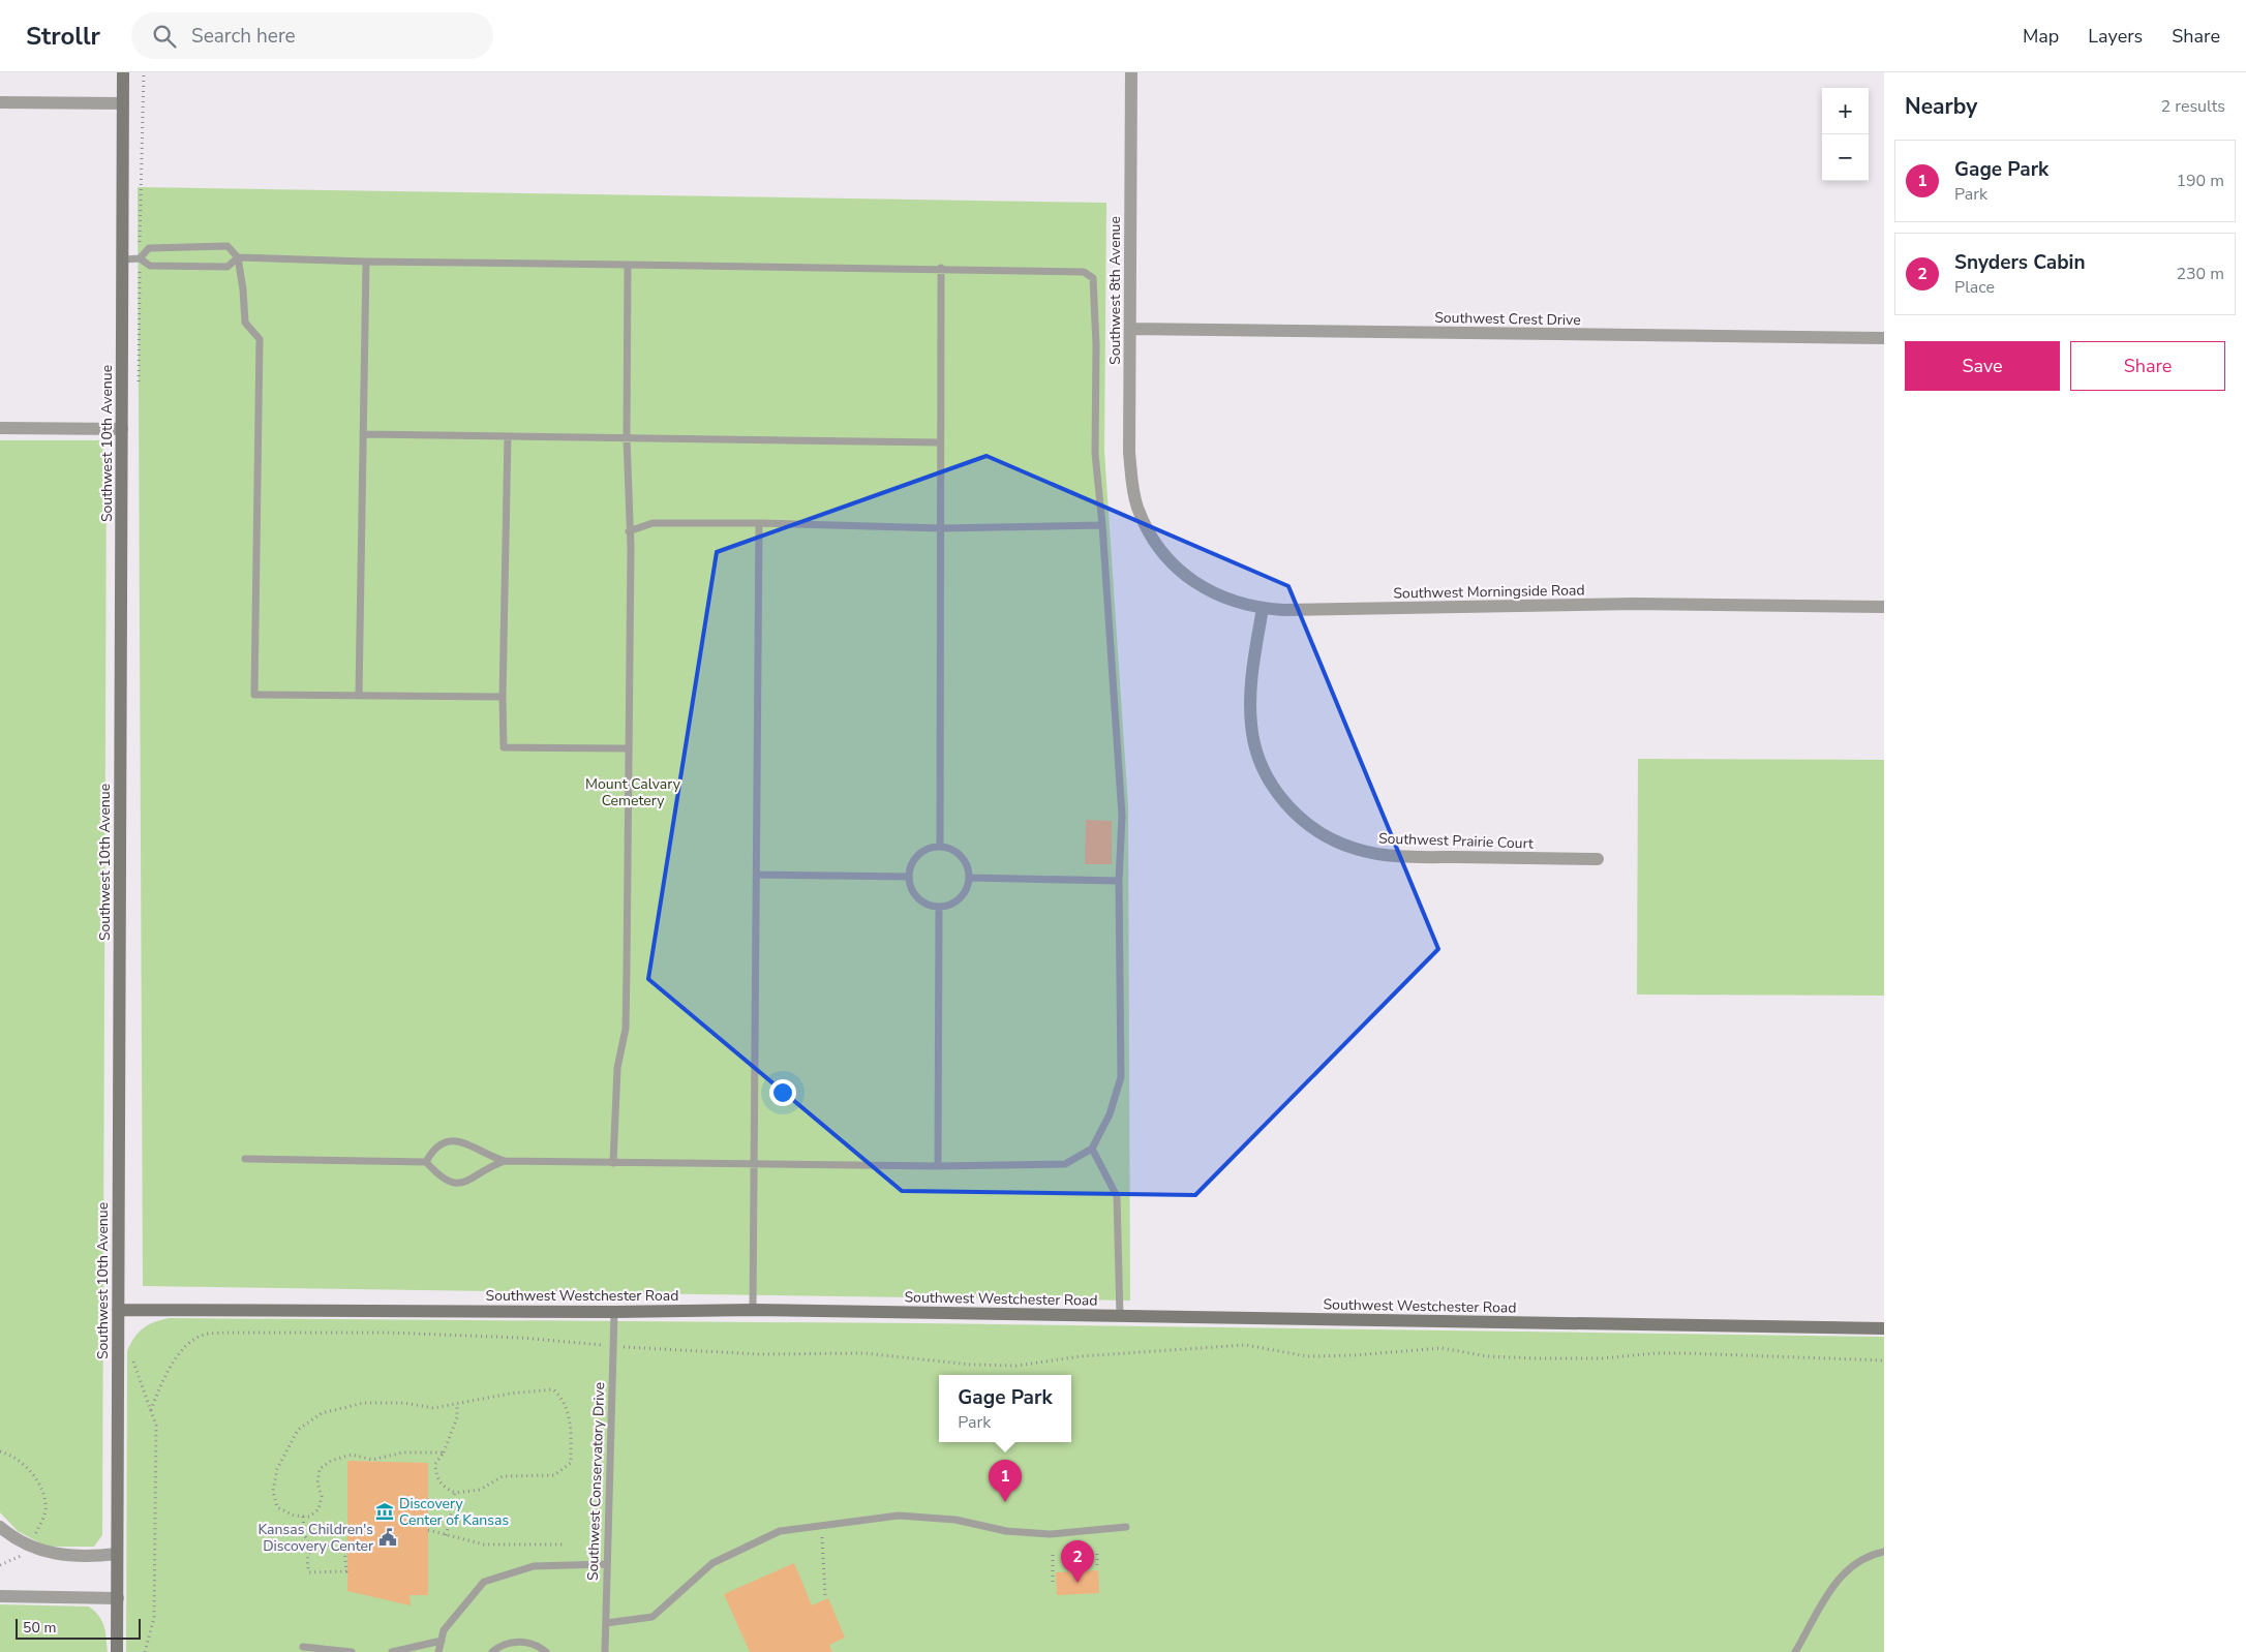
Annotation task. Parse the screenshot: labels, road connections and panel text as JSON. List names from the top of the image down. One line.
{"streets":{"street":["Southwest 8th Avenue","Southwest Crest Drive","Southwest 10th Avenue","Southwest Morningside Road","Southwest Prairie Court","Southwest Westchester Road"],"lane":["Southwest Conservatory Drive"]},"crossings":[["Southwest 8th Avenue","Southwest Crest Drive"],["Southwest 8th Avenue","Southwest Morningside Road"],["Southwest 10th Avenue","Southwest Westchester Road"],["Southwest Morningside Road","Southwest Prairie Court"],["Southwest Westchester Road","Southwest Conservatory Drive"]],"parks":["Mount Calvary Cemetery"],"places":{"museum":["Discovery Center of Kansas"],"public building":["Kansas Children's Discovery Center"]},"scale_bar":"50 m","page":{"header":"Strollr","search":"Search here","nav":["Map","Layers","Share"],"heading":["Nearby","2 results"],"map_buttons":["+","−"],"list":[{"mark":"1","name":"Gage Park","note":"Park","value":"190 m"},{"mark":"2","name":"Snyders Cabin","note":"Place","value":"230 m"}],"buttons":["Save","Share"],"popup":["Gage Park","Park"],"pins":["1","2"],"scale":"50 m"}}
